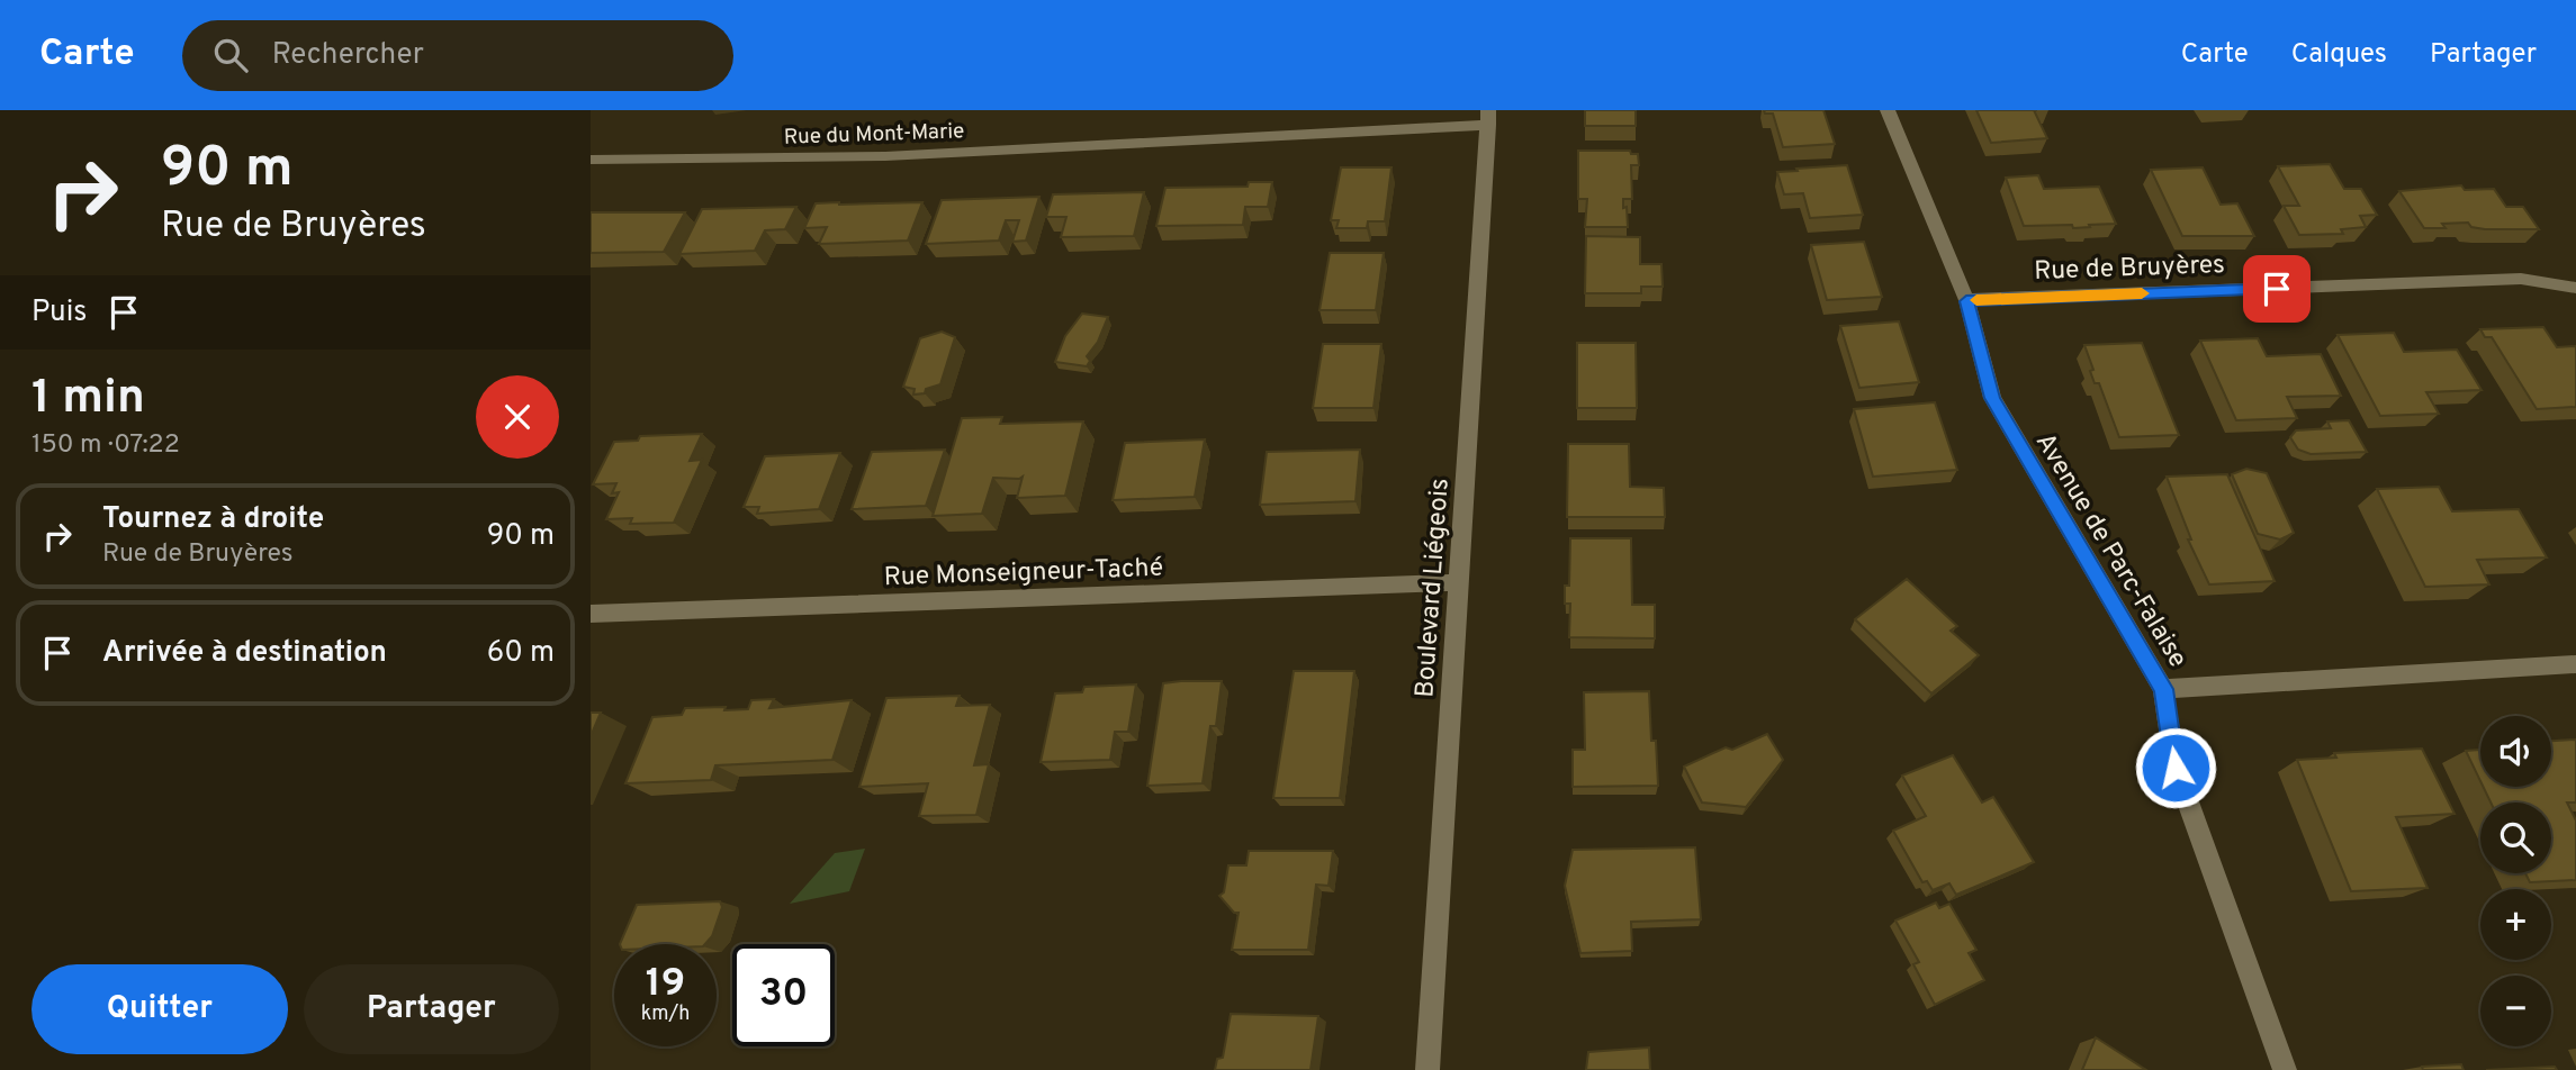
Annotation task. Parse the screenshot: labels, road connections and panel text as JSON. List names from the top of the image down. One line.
{"streets":{"street":["Rue du Mont-Marie","Rue de Bruyères","Avenue de Parc-Falaise","Rue Monseigneur-Taché","Boulevard Liégeois"]},"crossings":[["Rue du Mont-Marie","Boulevard Liégeois"],["Rue de Bruyères","Avenue de Parc-Falaise"],["Rue Monseigneur-Taché","Boulevard Liégeois"]],"page":{"header":"Carte","search":"Rechercher","nav":["Carte","Calques","Partager"],"turn":["90 m","Rue de Bruyères"],"then":"Puis","heading":["1 min","150 m · 07:22"],"list":[{"name":"Tournez à droite","note":"Rue de Bruyères","value":"90 m"},{"name":"Arrivée à destination","value":"60 m"}],"map_buttons":["+","−"],"speed":"19 km/h","limit":"30","buttons":["Quitter","Partager"]}}
